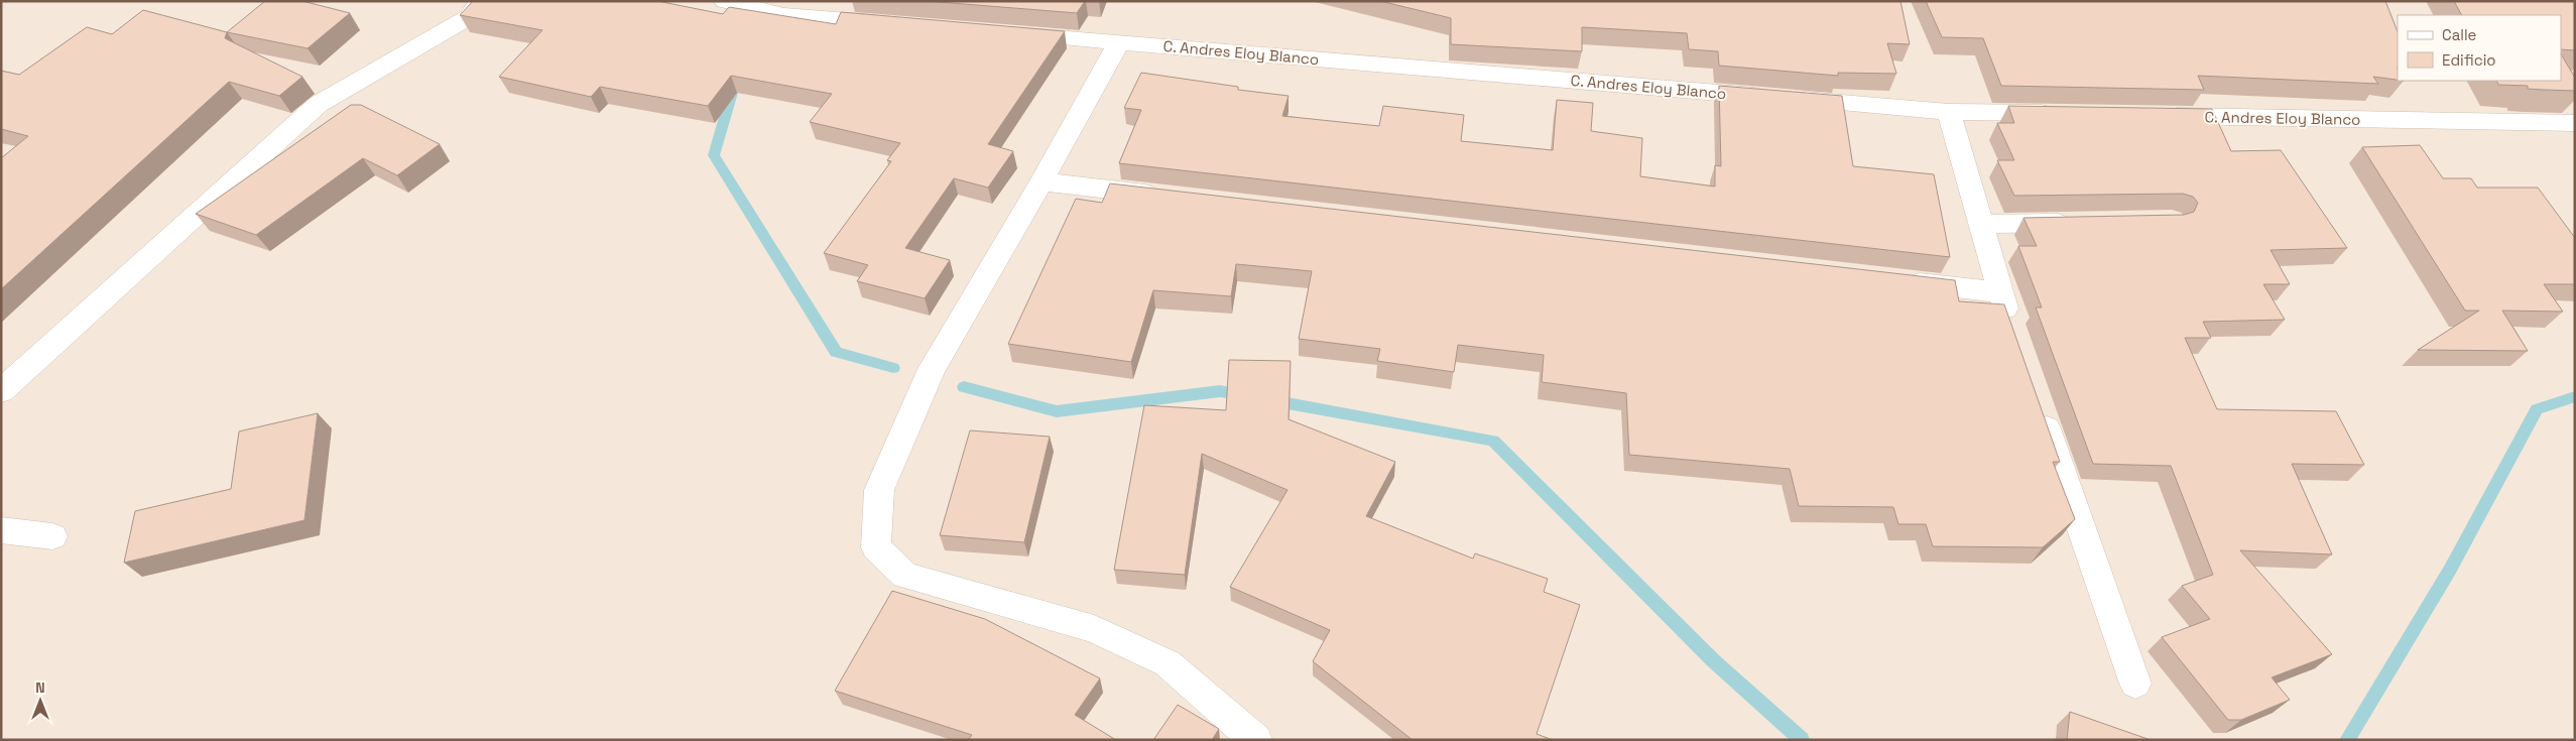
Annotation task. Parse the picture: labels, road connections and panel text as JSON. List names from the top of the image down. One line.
{"streets":{"street":["C. Andres Eloy Blanco"]},"legend":["Calle","Edificio"],"north":"top"}
